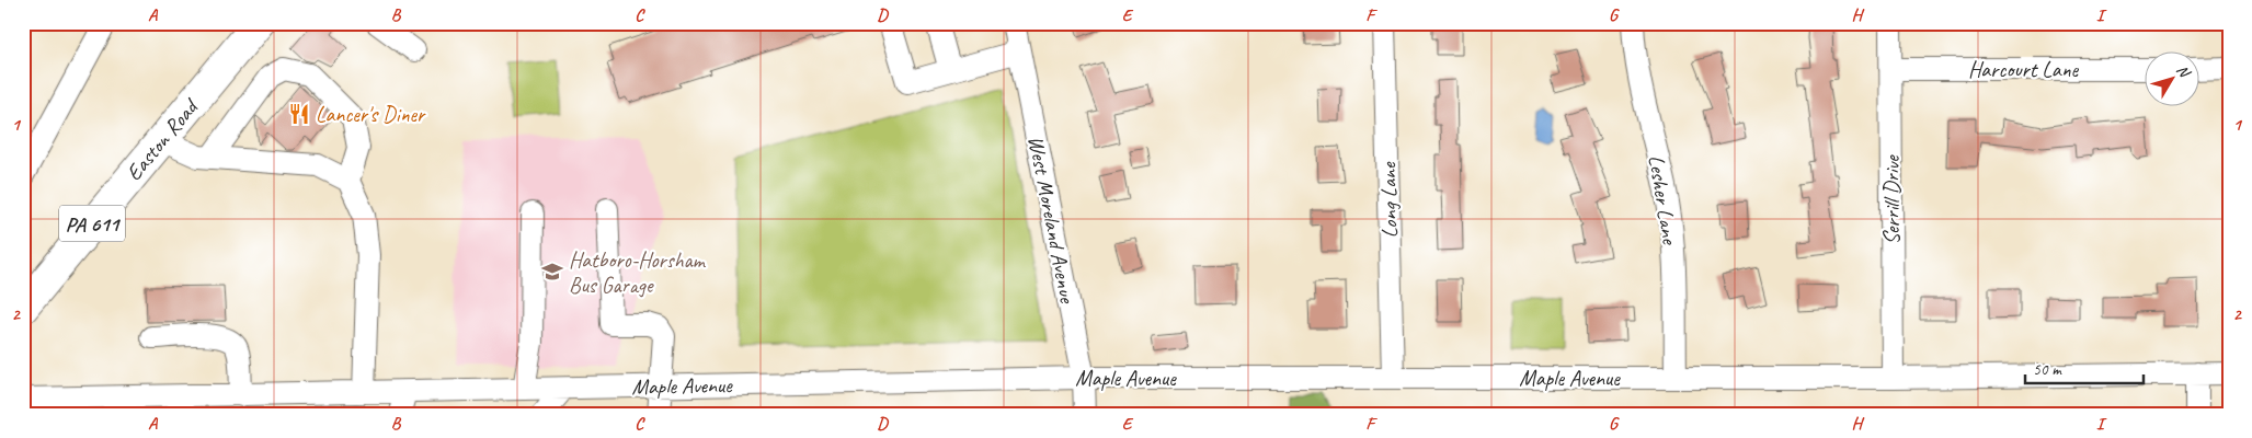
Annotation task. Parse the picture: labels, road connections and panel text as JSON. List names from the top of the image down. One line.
{"streets":{"highway":["Easton Road","PA 611"],"street":["Harcourt Lane","Lesher Lane","Long Lane","Serrill Drive","West Moreland Avenue","Maple Avenue"]},"crossings":[["Harcourt Lane","Serrill Drive"],["Lesher Lane","Maple Avenue"],["Long Lane","Maple Avenue"],["Serrill Drive","Maple Avenue"],["West Moreland Avenue","Maple Avenue"]],"places":{"restaurant":["Lancer's Diner"],"school or university":["Hatboro-Horsham Bus Garage"]},"scale_bar":"50 m","north":"top right","grid":{"columns":["A","B","C","D","E","F","G","H","I"],"rows":["1","2"]}}
